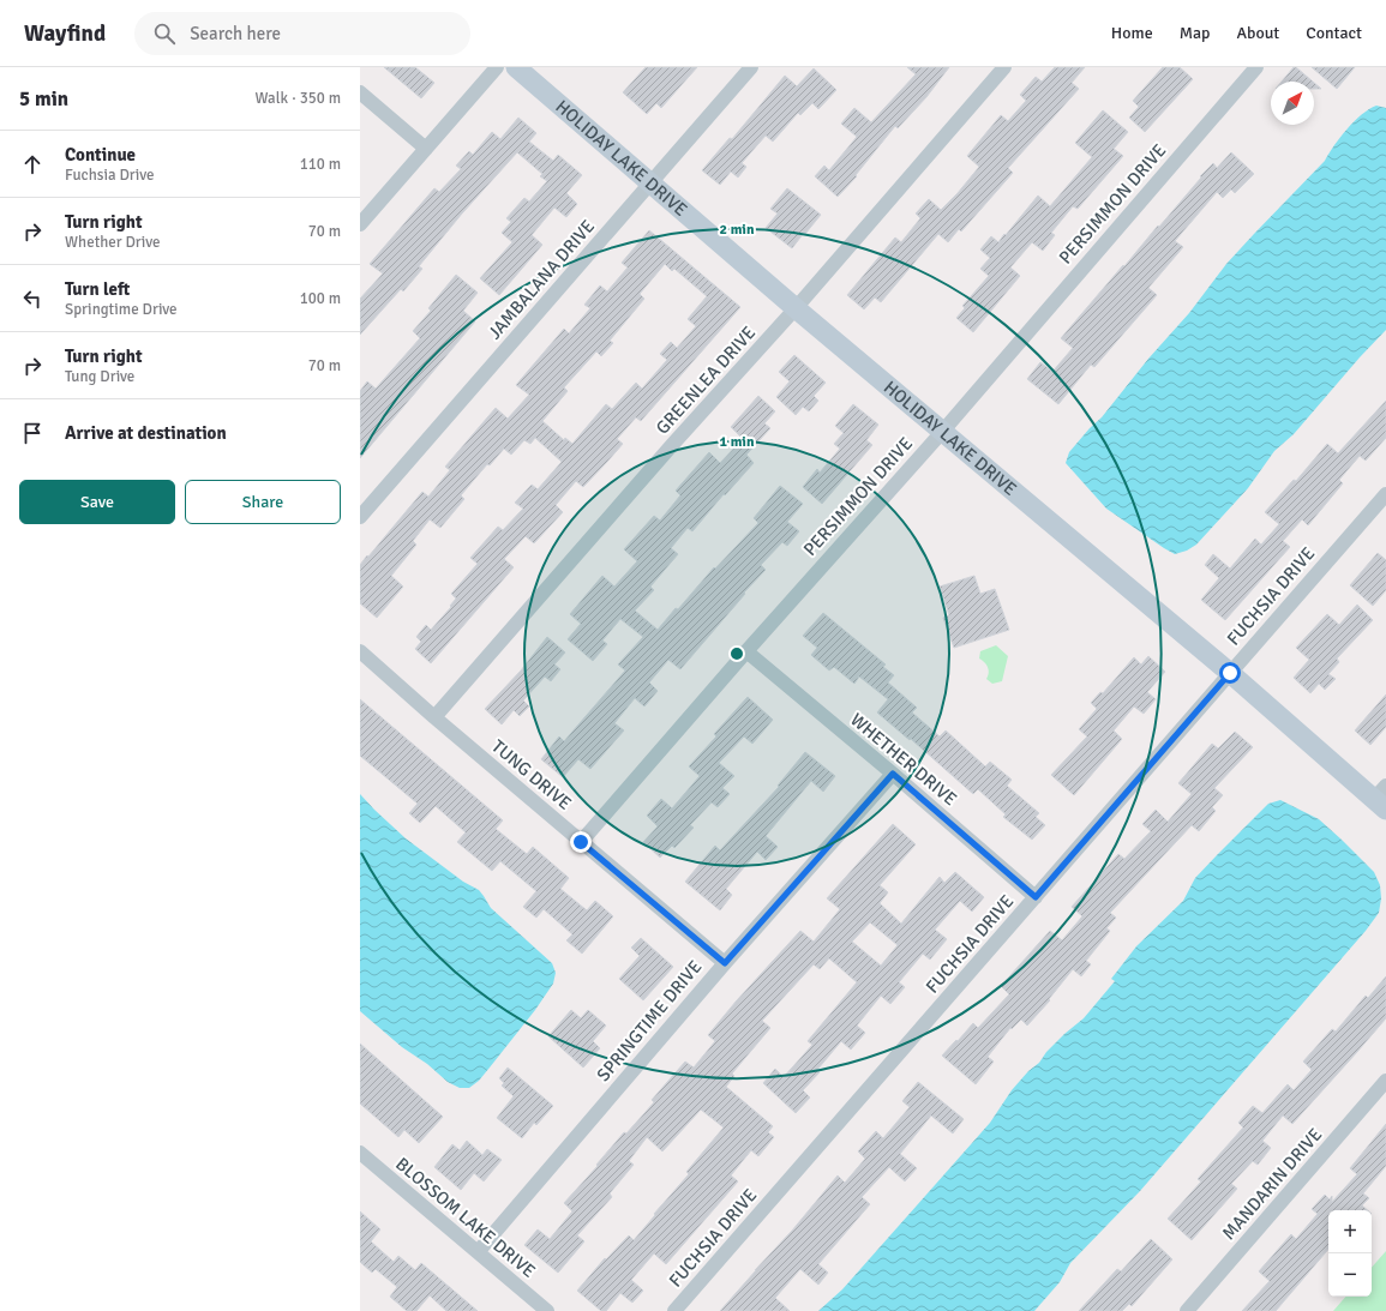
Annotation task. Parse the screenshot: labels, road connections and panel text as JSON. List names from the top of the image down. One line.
{"streets":{"street":["HOLIDAY LAKE DRIVE","PERSIMMON DRIVE","JAMBALANA DRIVE","GREENLEA DRIVE","FUCHSIA DRIVE","WHETHER DRIVE","TUNG DRIVE","SPRINGTIME DRIVE","MANDARIN DRIVE","BLOSSOM LAKE DRIVE"]},"crossings":[["HOLIDAY LAKE DRIVE","PERSIMMON DRIVE"],["HOLIDAY LAKE DRIVE","JAMBALANA DRIVE"],["HOLIDAY LAKE DRIVE","GREENLEA DRIVE"],["HOLIDAY LAKE DRIVE","FUCHSIA DRIVE"],["PERSIMMON DRIVE","WHETHER DRIVE"],["PERSIMMON DRIVE","TUNG DRIVE"],["GREENLEA DRIVE","TUNG DRIVE"],["FUCHSIA DRIVE","WHETHER DRIVE"],["WHETHER DRIVE","SPRINGTIME DRIVE"],["TUNG DRIVE","SPRINGTIME DRIVE"],["SPRINGTIME DRIVE","BLOSSOM LAKE DRIVE"]],"north":"top right","page":{"header":"Wayfind","search":"Search here","nav":["Home","Map","About","Contact"],"heading":["5 min","Walk · 350 m"],"list":[["Continue","Fuchsia Drive","110 m"],["Turn right","Whether Drive","70 m"],["Turn left","Springtime Drive","100 m"],["Turn right","Tung Drive","70 m"],"Arrive at destination"],"buttons":["Save","Share"],"map_buttons":["+","−"]},"rings":["2 min","1 min"]}
